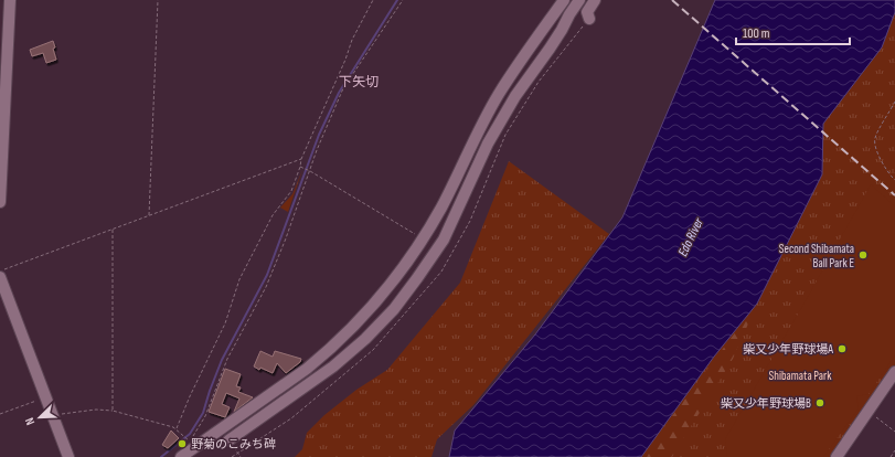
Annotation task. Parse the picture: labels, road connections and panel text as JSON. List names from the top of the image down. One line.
{"districts":["下矢切"],"water":["Edo River"],"parks":["Shibamata Park"],"places":["Second Shibamata Ball Park E","柴又少年野球場A","柴又少年野球場B","野菊のこみち碑"],"scale_bar":"100 m","north":"bottom left"}
